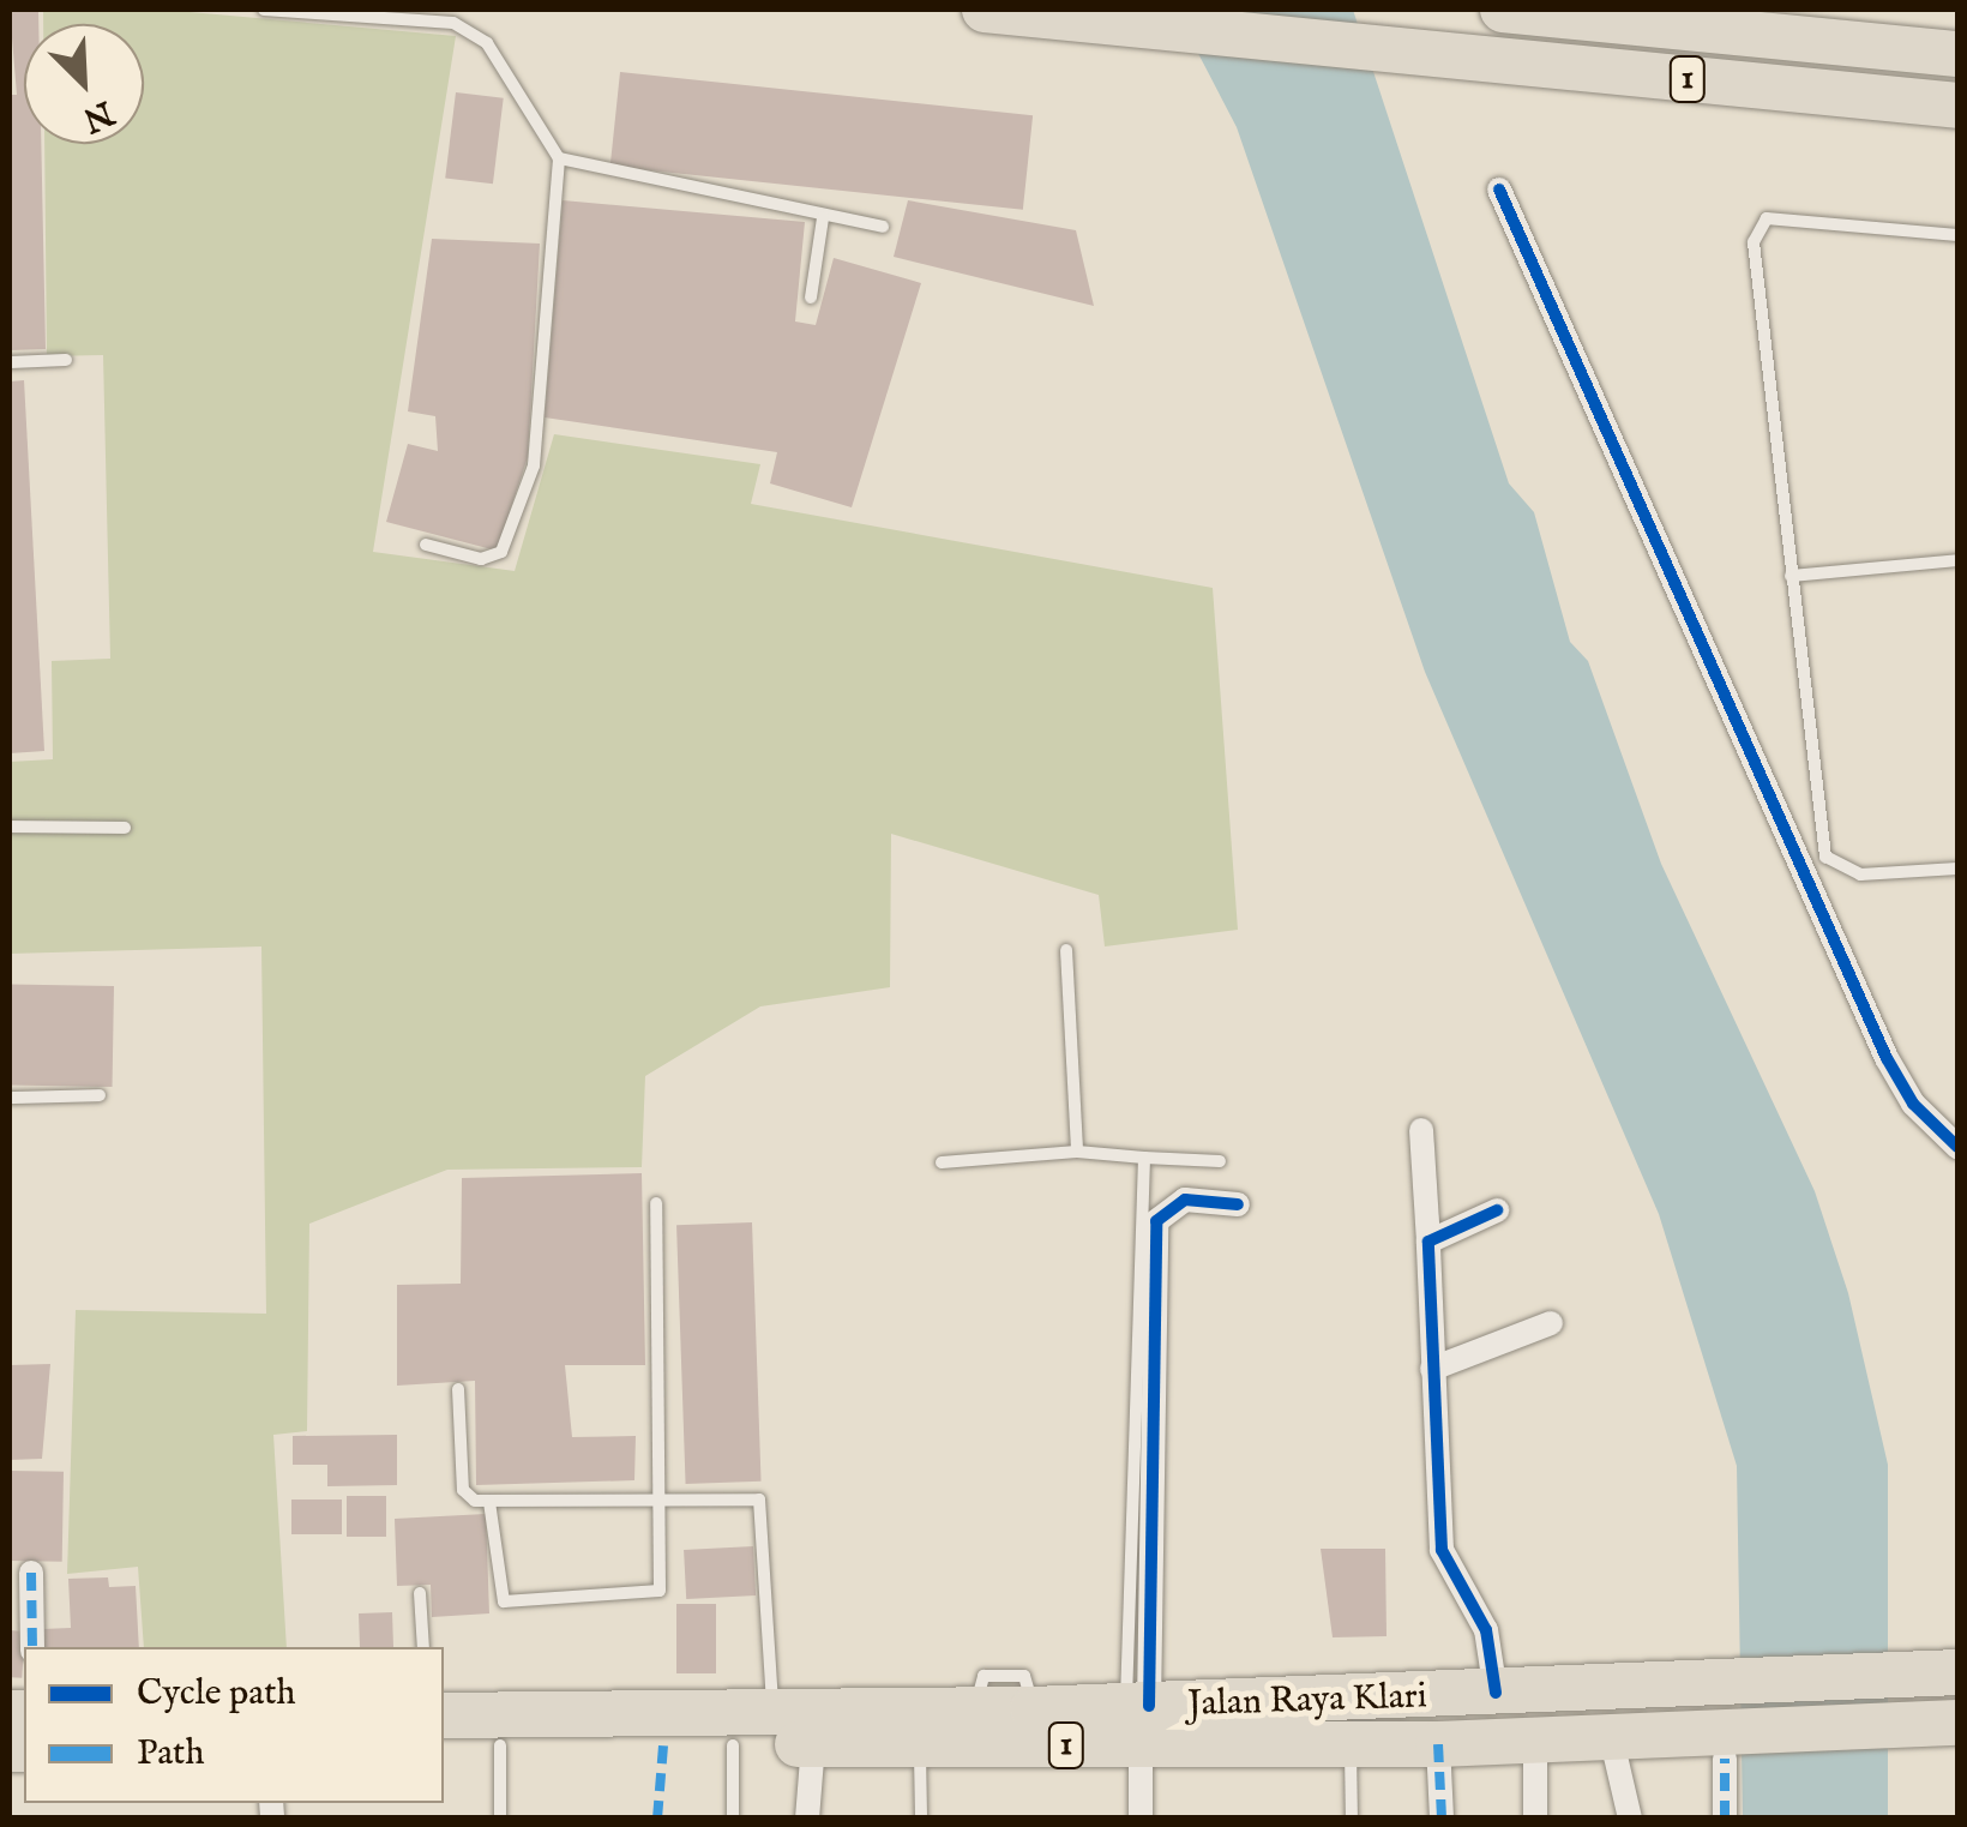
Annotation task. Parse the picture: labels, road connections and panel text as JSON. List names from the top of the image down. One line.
{"streets":{"highway":["1","Jalan Raya Klari"]},"legend":["Cycle path","Path"],"north":"bottom right"}
